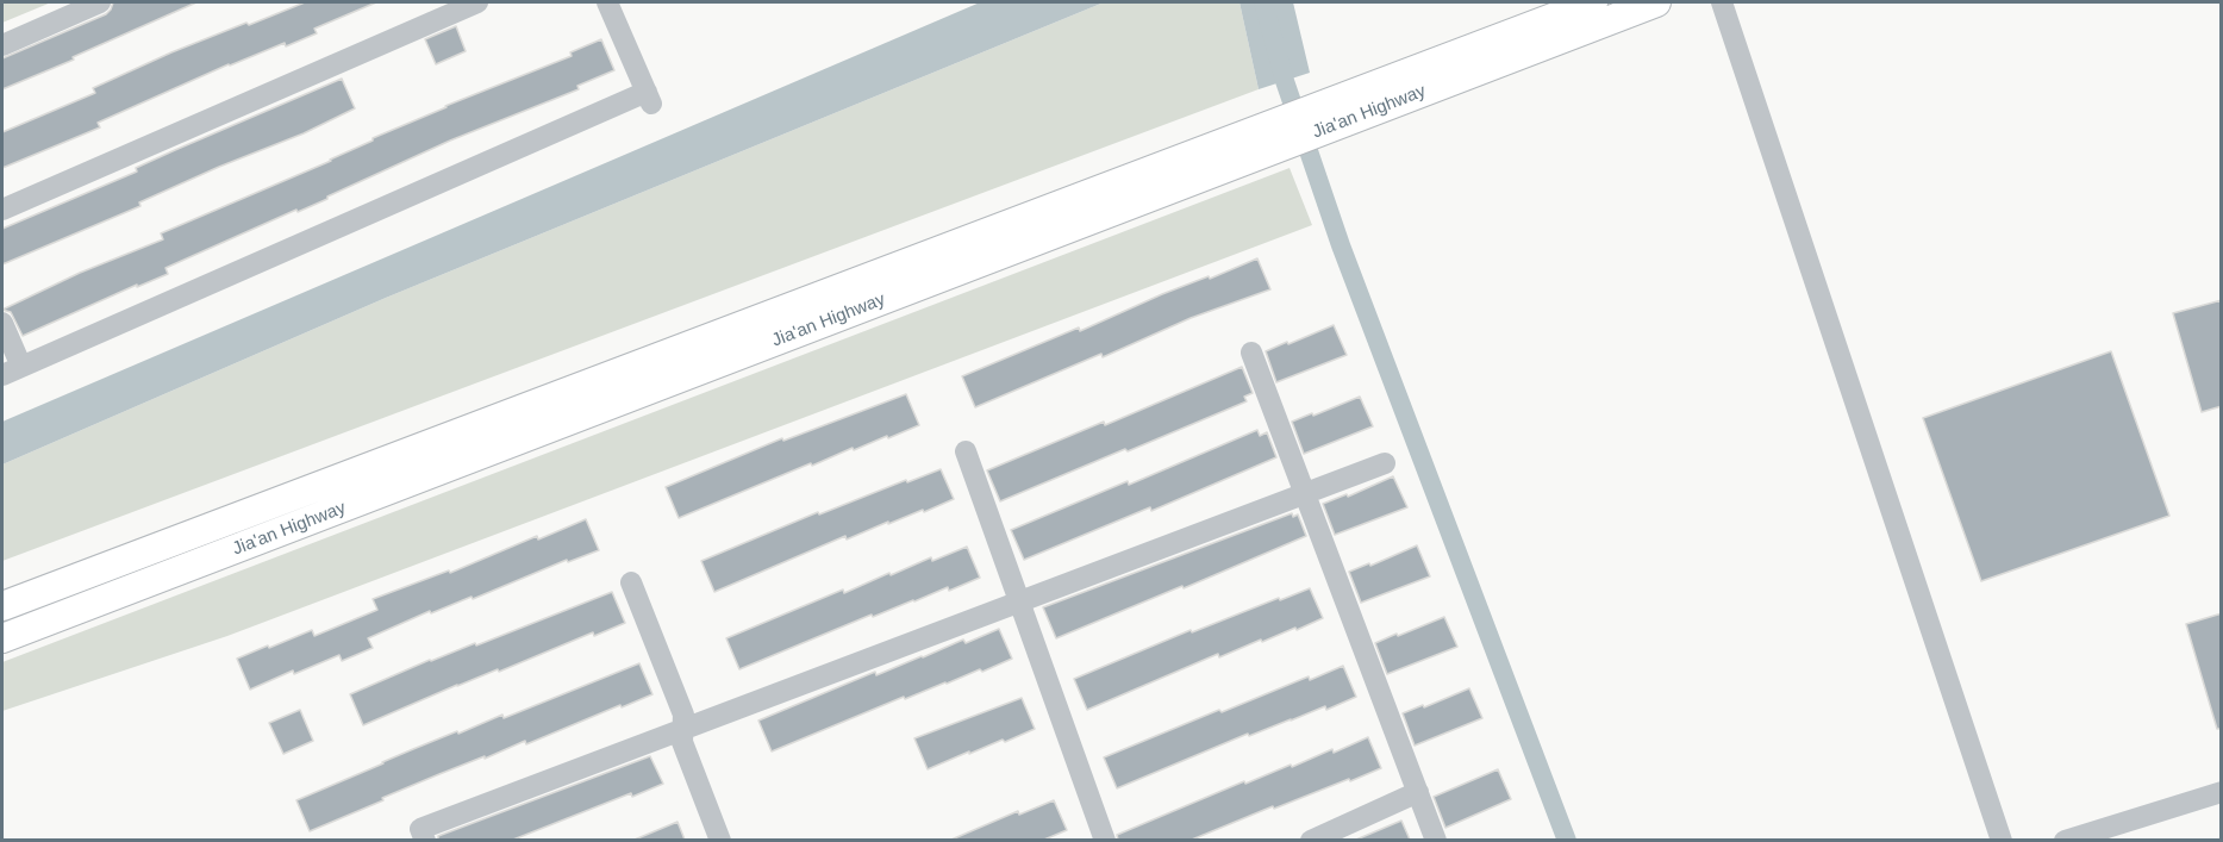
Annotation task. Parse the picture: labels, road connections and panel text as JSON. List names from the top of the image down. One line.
{"streets":{"main road":["Jia'an Highway"]}}
